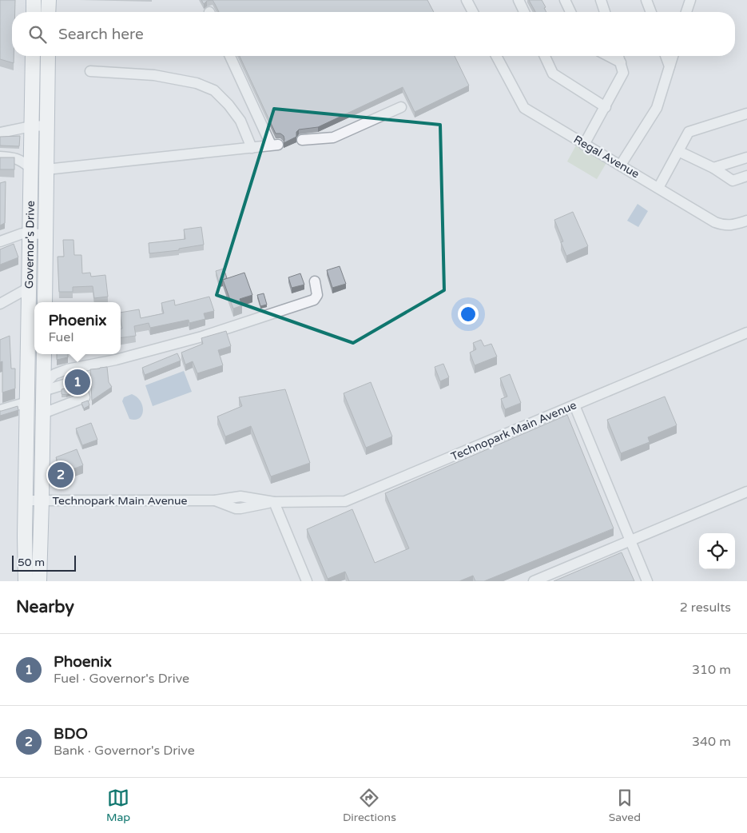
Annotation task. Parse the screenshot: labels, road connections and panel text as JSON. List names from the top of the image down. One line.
{"streets":{"highway":["Governor's Drive"],"street":["Regal Avenue","Technopark Main Avenue"]},"crossings":[["Governor's Drive","Technopark Main Avenue"]],"scale_bar":"50 m","page":{"search":"Search here","popup":["Phoenix","Fuel"],"pins":["1","2"],"scale":"50 m","heading":["Nearby","2 results"],"list":[{"mark":"1","name":"Phoenix","note":"Fuel · Governor's Drive","value":"310 m"},{"mark":"2","name":"BDO","note":"Bank · Governor's Drive","value":"340 m"}],"nav":["Map","Directions","Saved"]}}
